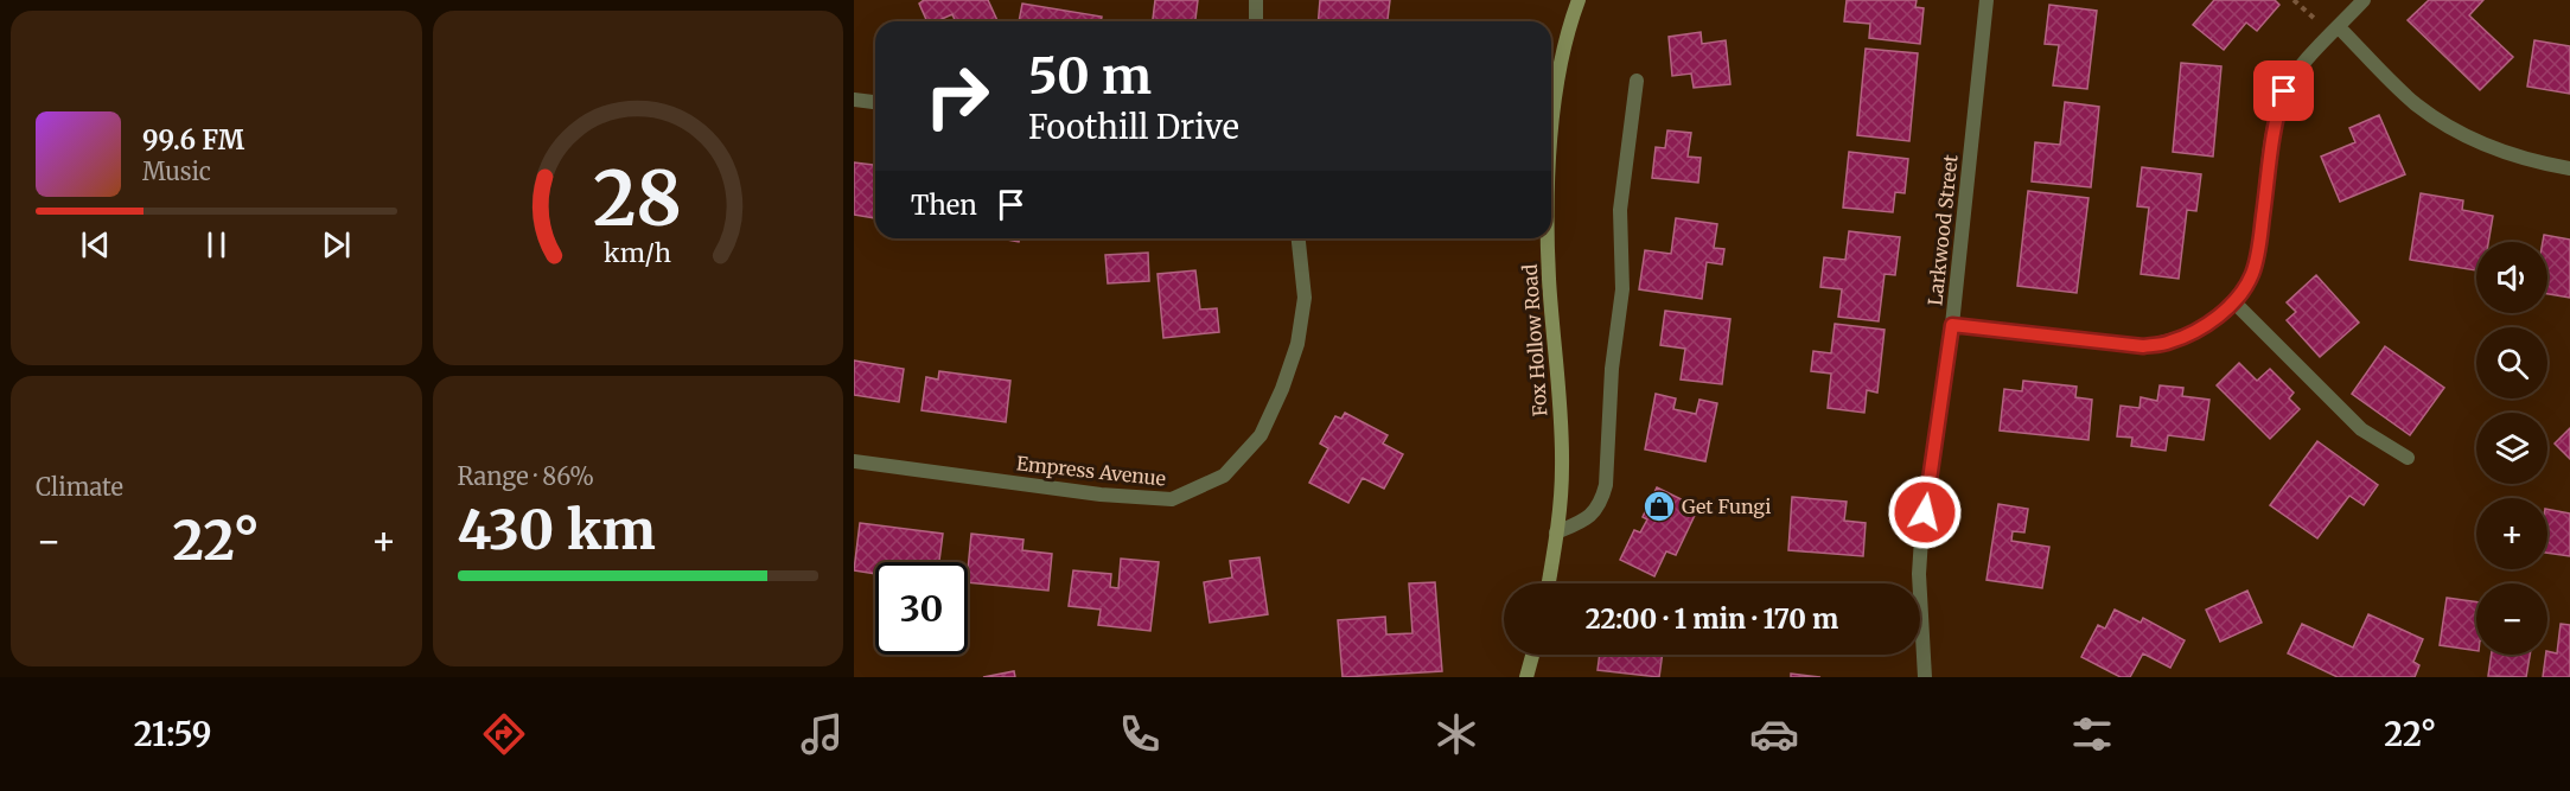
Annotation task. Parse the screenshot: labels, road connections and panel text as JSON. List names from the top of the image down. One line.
{"streets":{"main road":["Fox Hollow Road"],"street":["Larkwood Street","Empress Avenue"]},"places":{"shop":["Get Fungi"]},"page":{"turn":["50 m","Foothill Drive"],"song":["99.6 FM","Music"],"then":"Then","map_buttons":["+","−"],"tile":["Climate",["Range · 86%","430 km"]],"heat":["−","22°","+"],"limit":"30","trip":"22:00 · 1 min · 170 m","tabs":["21:59","22°"],"gauge":["28","km/h"]}}
